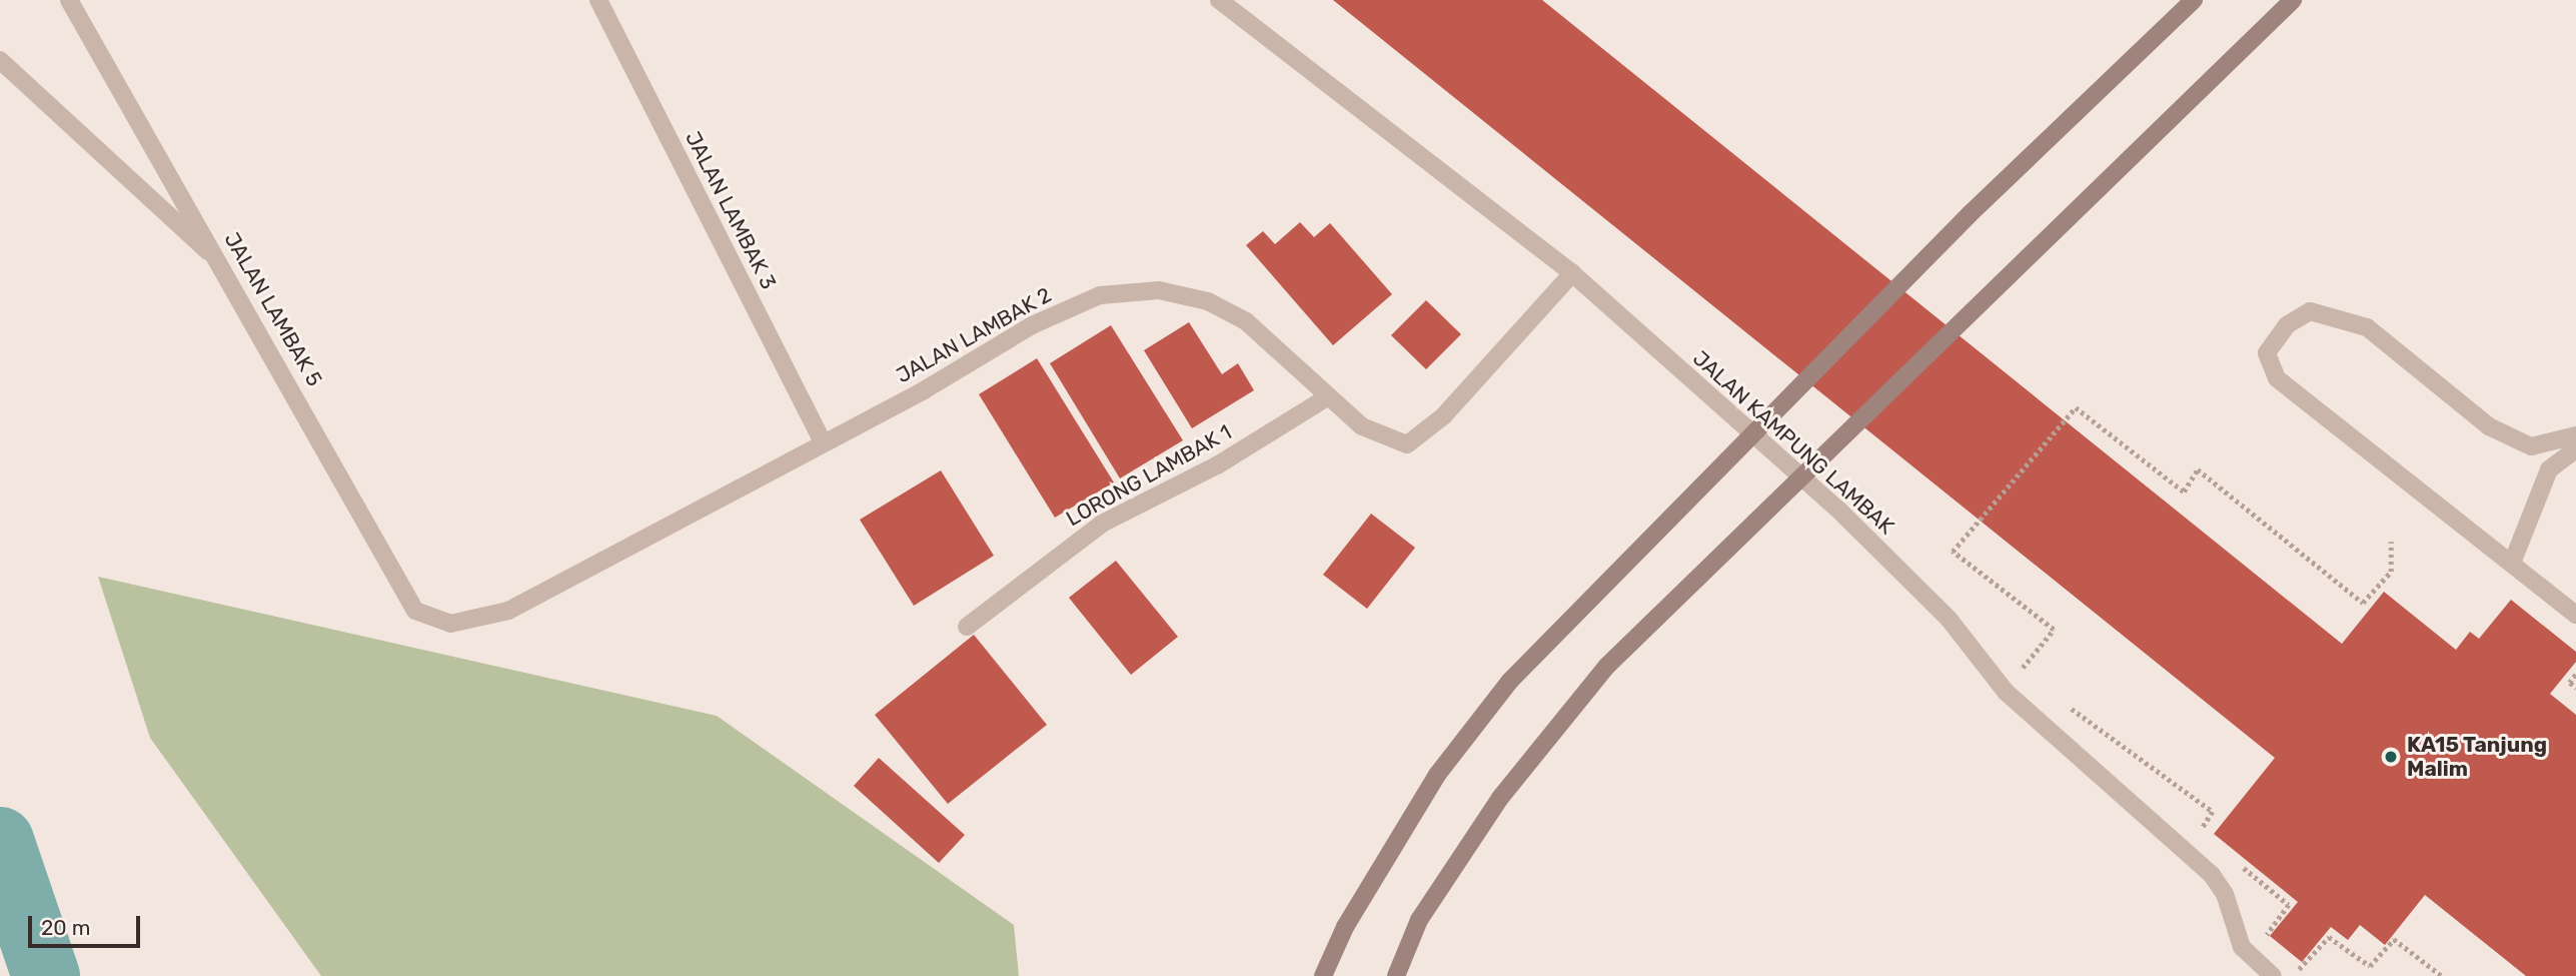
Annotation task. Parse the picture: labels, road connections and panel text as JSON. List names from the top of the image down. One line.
{"streets":{"street":["JALAN LAMBAK 3","JALAN LAMBAK 5","JALAN LAMBAK 2","JALAN KAMPUNG LAMBAK","LORONG LAMBAK 1"]},"crossings":[["JALAN LAMBAK 3","JALAN LAMBAK 2"],["JALAN LAMBAK 5","JALAN LAMBAK 2"],["JALAN LAMBAK 2","JALAN KAMPUNG LAMBAK"],["JALAN LAMBAK 2","LORONG LAMBAK 1"]],"places":["KA15 Tanjung Malim"],"scale_bar":"20 m"}
